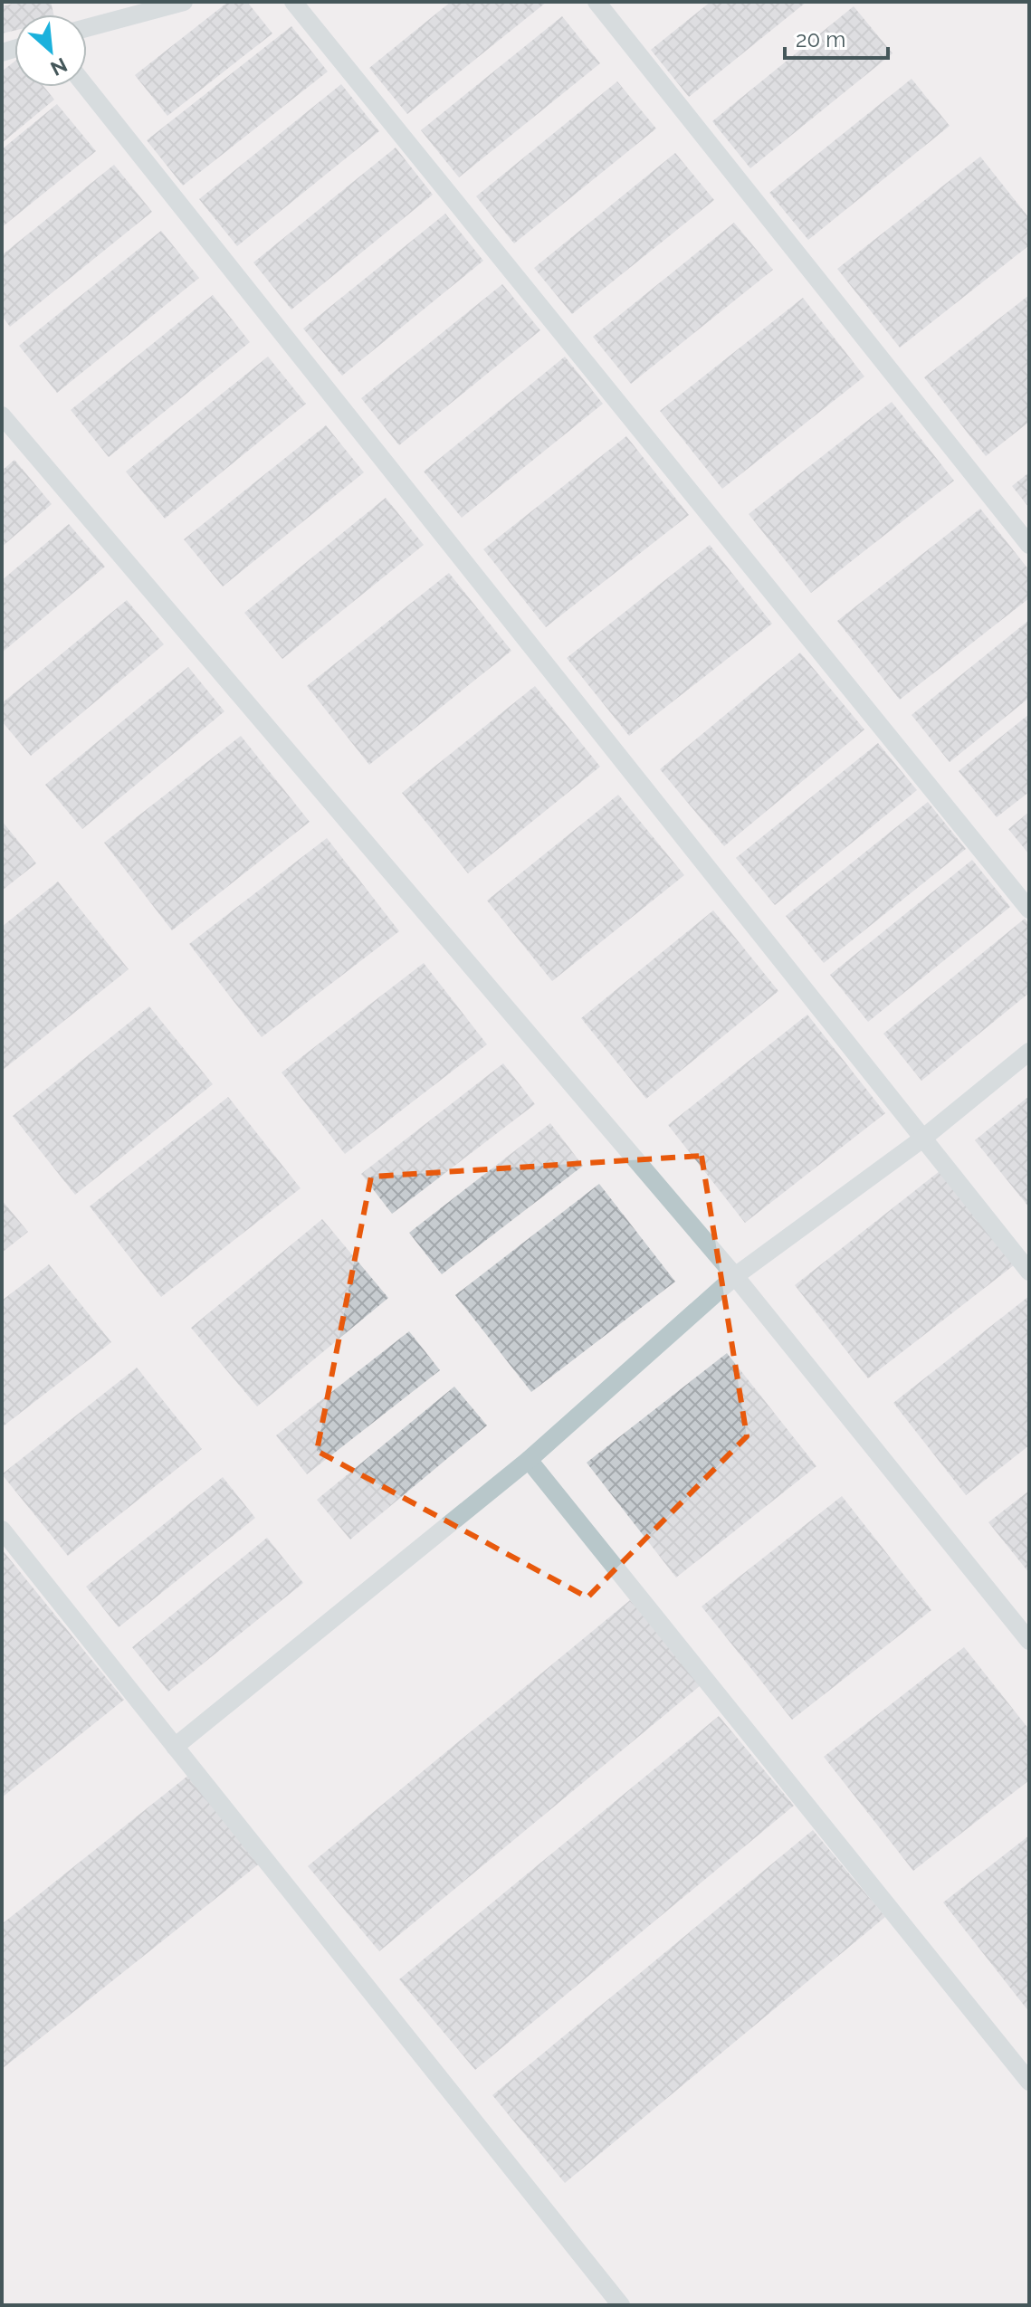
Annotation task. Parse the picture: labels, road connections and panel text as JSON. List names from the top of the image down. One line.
{"scale_bar":"20 m","north":"bottom right"}
